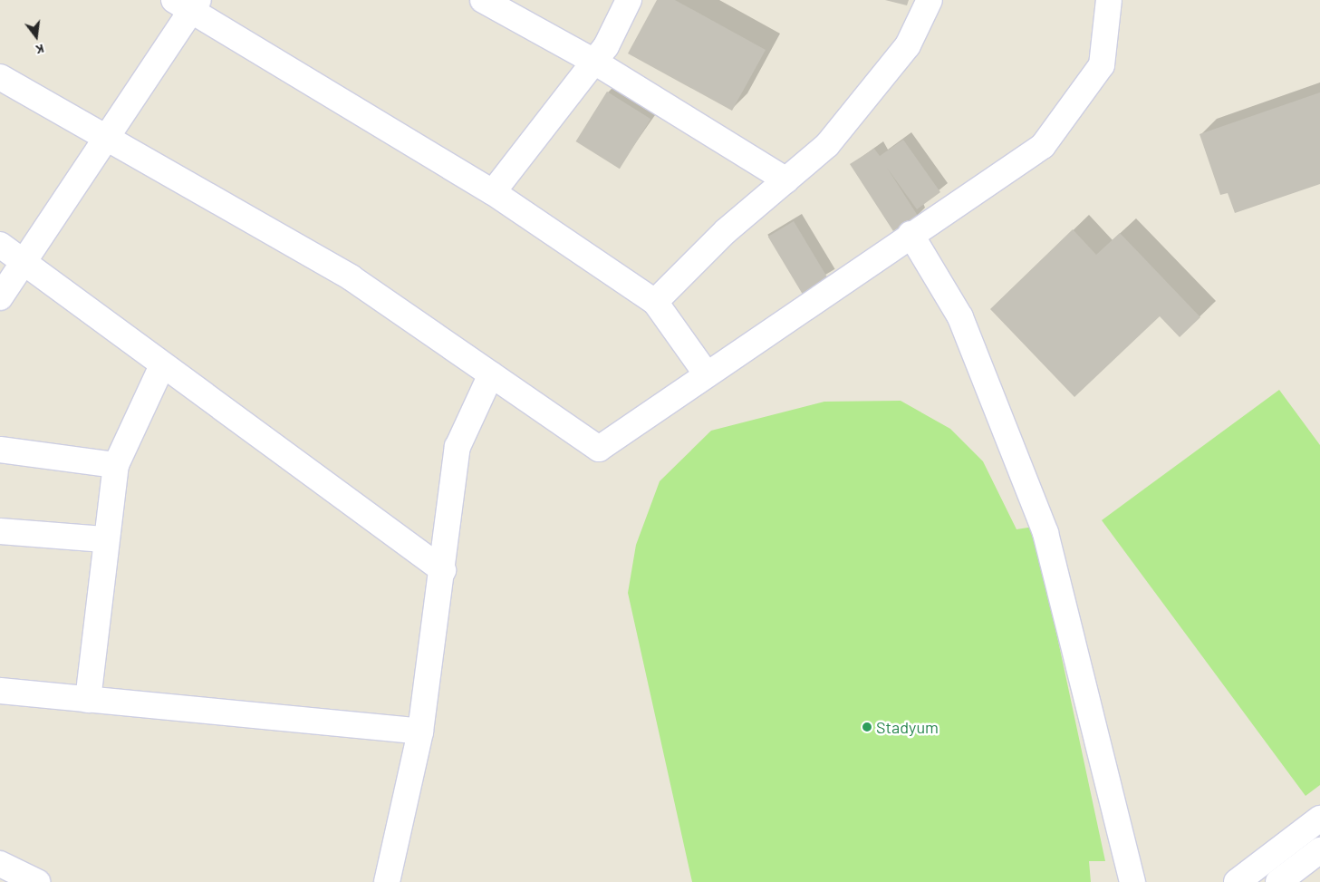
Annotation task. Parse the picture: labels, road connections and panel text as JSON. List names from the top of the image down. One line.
{"places":["Stadyum"],"north":"bottom"}
